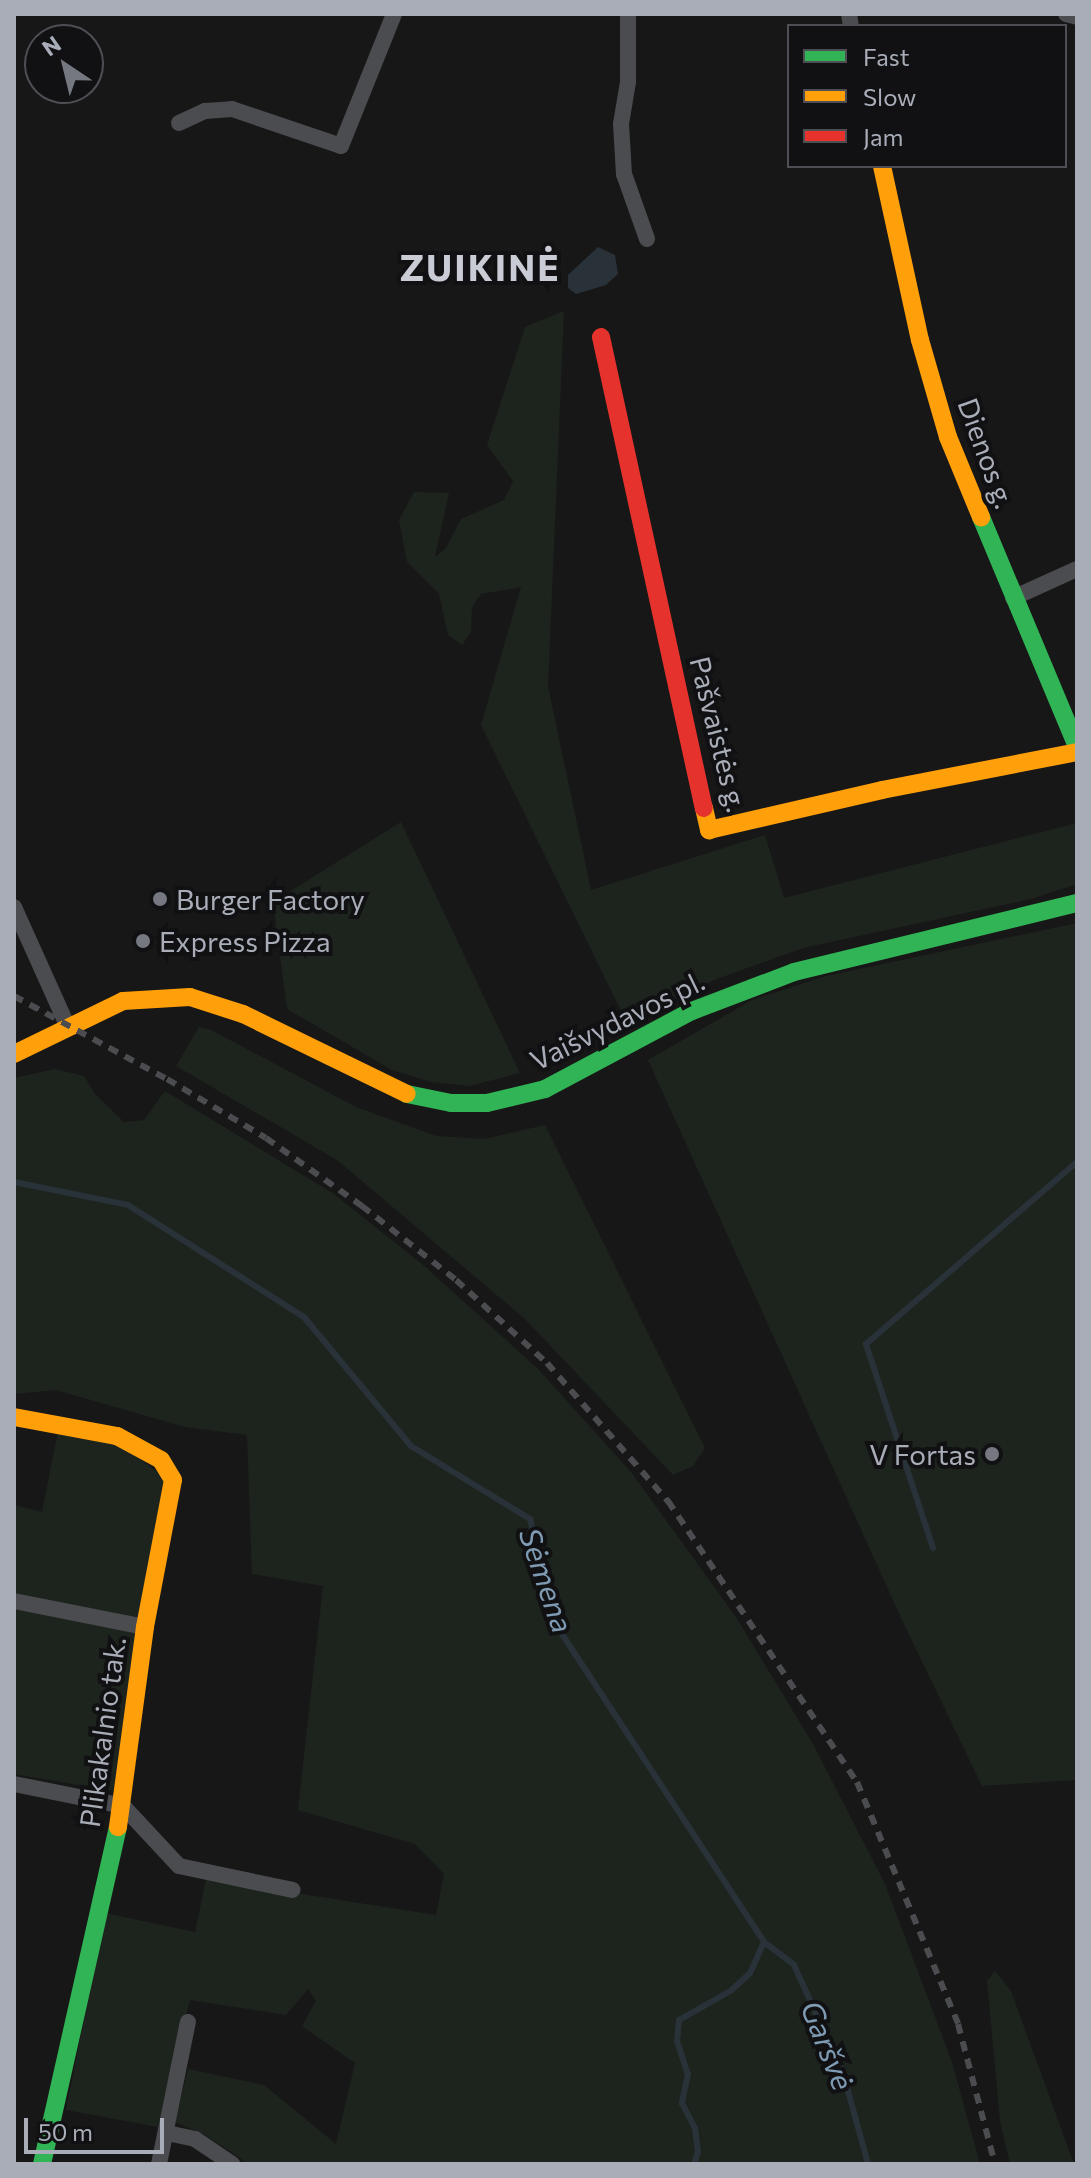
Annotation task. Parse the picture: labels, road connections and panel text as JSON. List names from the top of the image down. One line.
{"streets":{"street":["Dienos g.","Pašvaistės g.","Vaišvydavos pl.","Plikakalnio tak."]},"crossings":[["Dienos g.","Pašvaistės g."]],"districts":["ZUIKINĖ"],"water":["Sėmena","Garšvė"],"places":["Burger Factory","Express Pizza","V Fortas"],"legend":["Fast","Slow","Jam"],"scale_bar":"50 m","north":"top left"}
